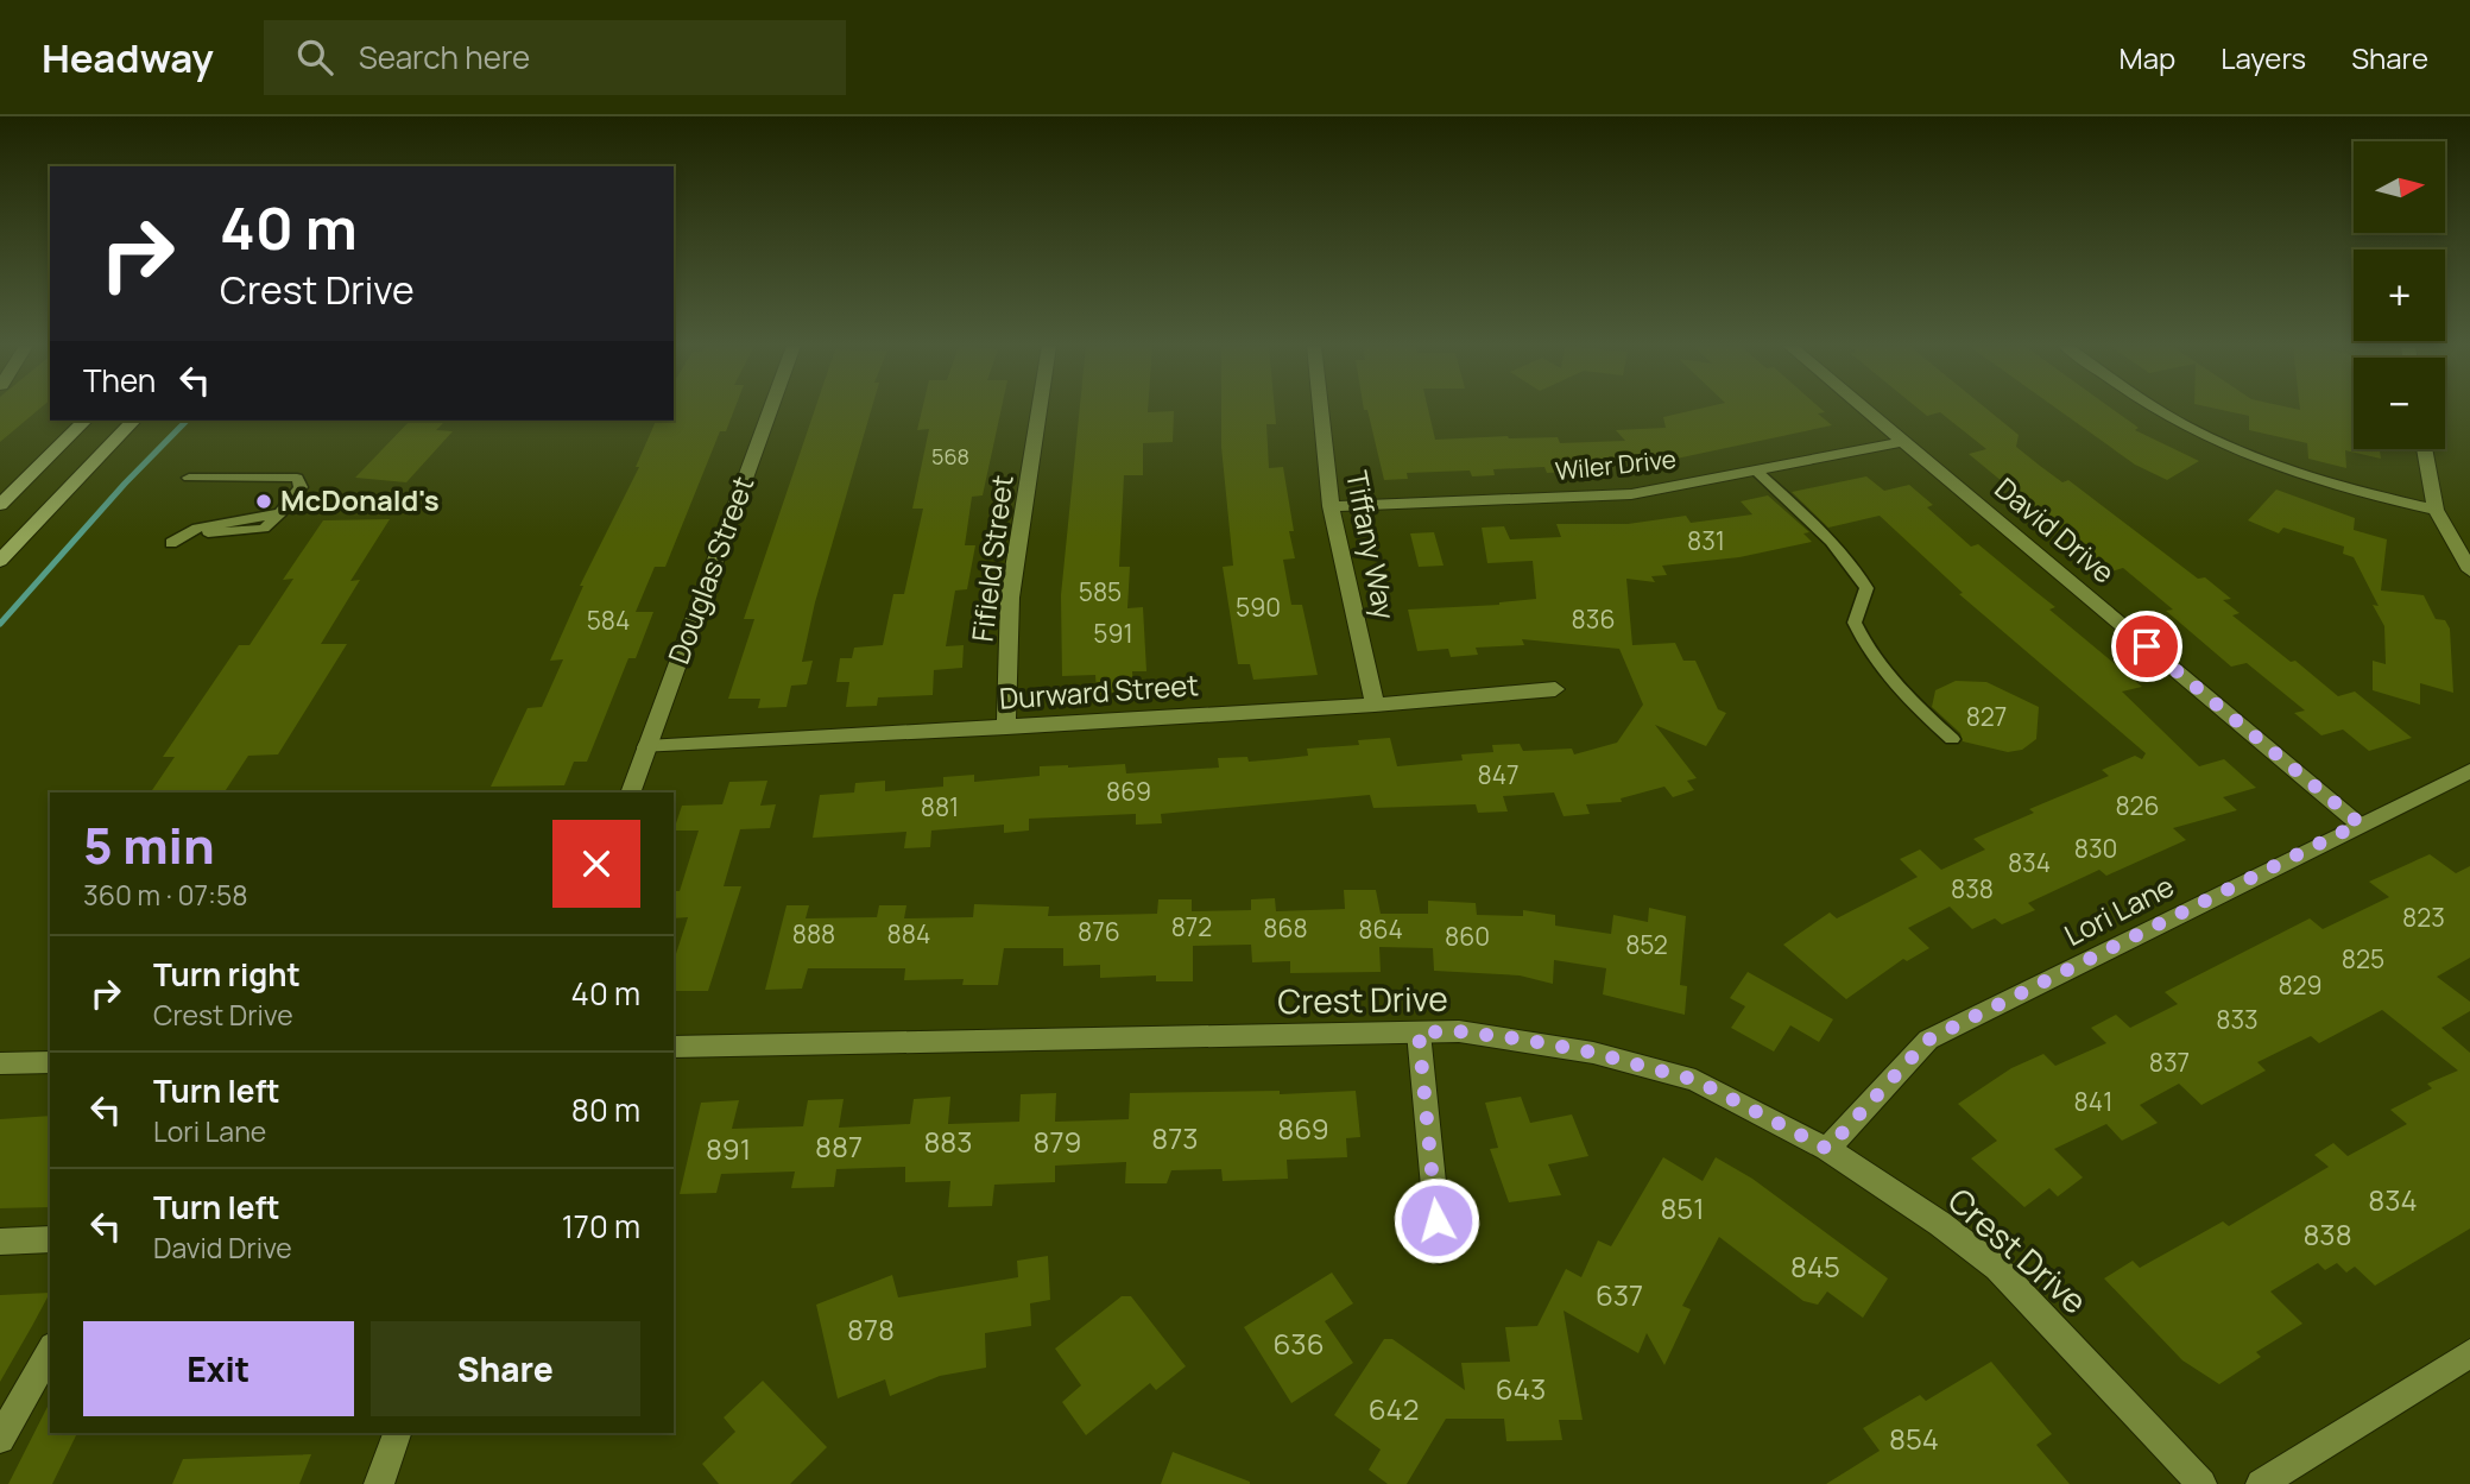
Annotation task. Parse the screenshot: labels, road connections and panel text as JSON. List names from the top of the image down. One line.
{"streets":{"street":["Wiler Drive","David Drive","Tiffany Way","Fifield Street","Douglas Street","Durward Street","Lori Lane","Crest Drive"]},"crossings":[["Wiler Drive","David Drive"],["Wiler Drive","Tiffany Way"],["David Drive","Lori Lane"],["Tiffany Way","Durward Street"],["Fifield Street","Durward Street"],["Douglas Street","Durward Street"],["Lori Lane","Crest Drive"]],"places":["McDonald's"],"house_numbers":["568","831","585","590","836","584","591","827","847","869","826","881","830","834","838","823","872","868","864","876","888","884","860","852","825","829","833","837","841","869","873","883","879","887","891","834","851","838","845","637","878","636","643","642","854"],"north":"right","page":{"header":"Headway","search":"Search here","nav":["Map","Layers","Share"],"map_buttons":["+","−"],"turn":["40 m","Crest Drive"],"then":"Then","heading":["5 min","360 m · 07:58"],"list":[{"name":"Turn right","note":"Crest Drive","value":"40 m"},{"name":"Turn left","note":"Lori Lane","value":"80 m"},{"name":"Turn left","note":"David Drive","value":"170 m"}],"buttons":["Exit","Share"]}}
